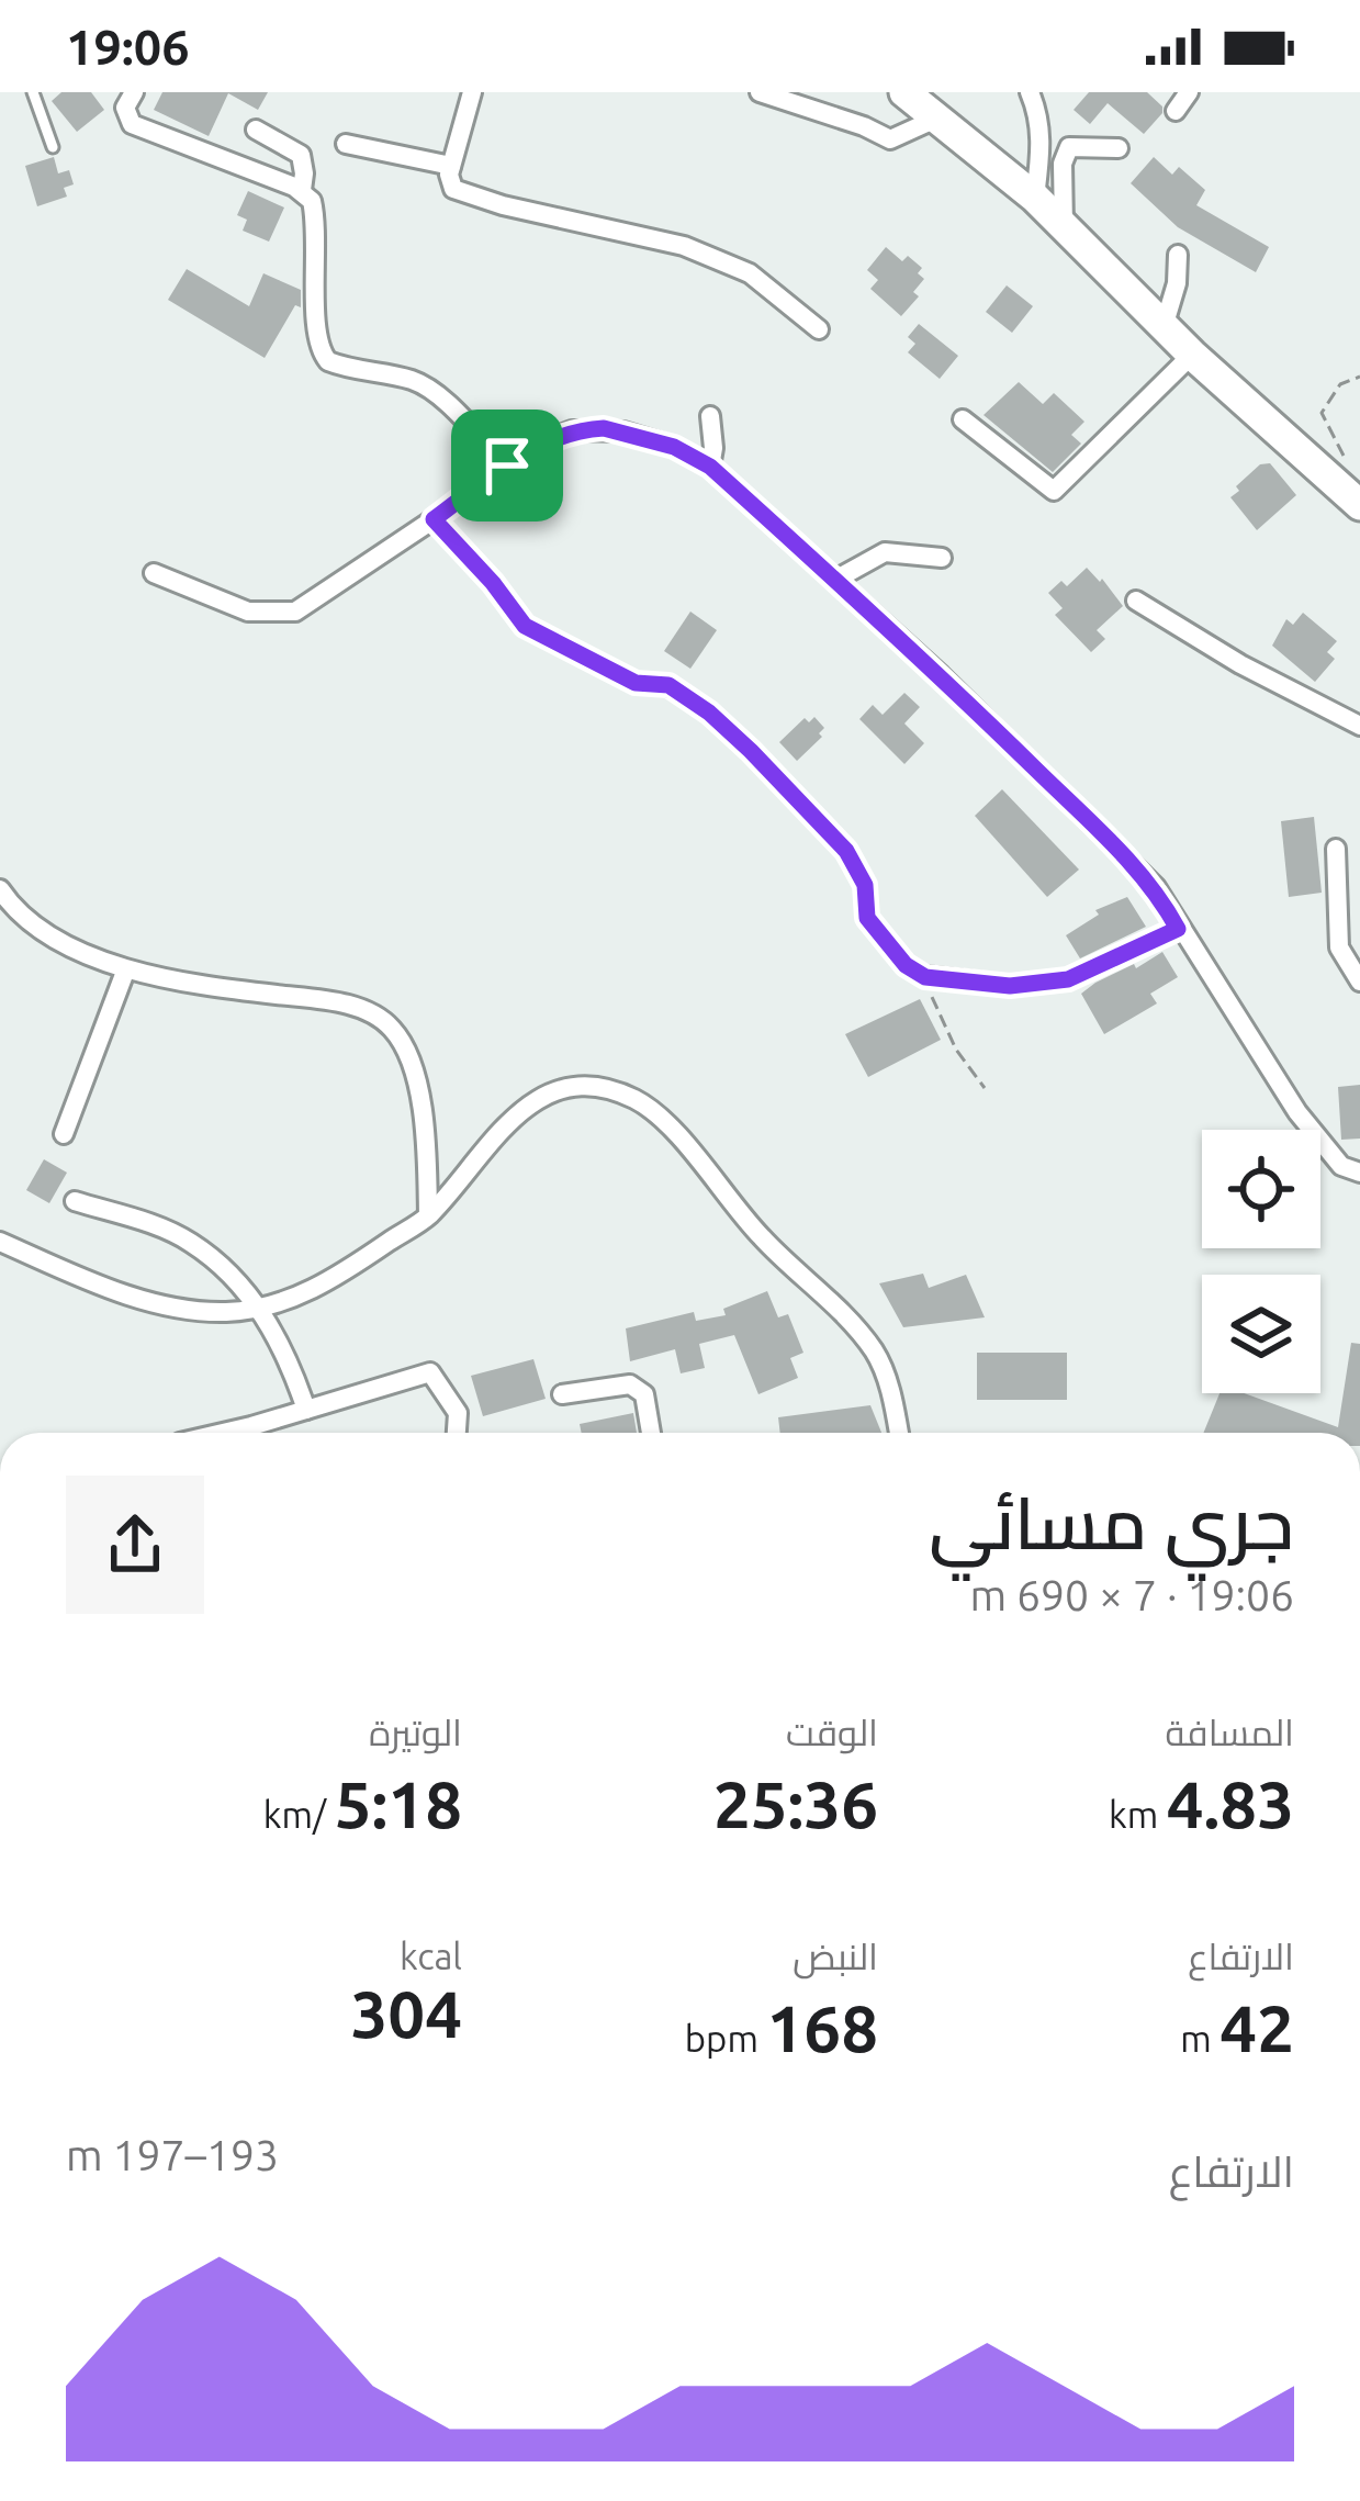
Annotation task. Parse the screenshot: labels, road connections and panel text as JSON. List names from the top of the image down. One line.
{"page":{"status":"19:06","heading":["جري مسائي","19:06 · 7 × 690 m"],"stats":[["المسافة","4.83 km"],["الوقت","25:36"],["الوتيرة","5:18 /km"],["الارتفاع","42 m"],["النبض","168 bpm"],["kcal","304"]],"chart":["الارتفاع","193–197 m"]}}
